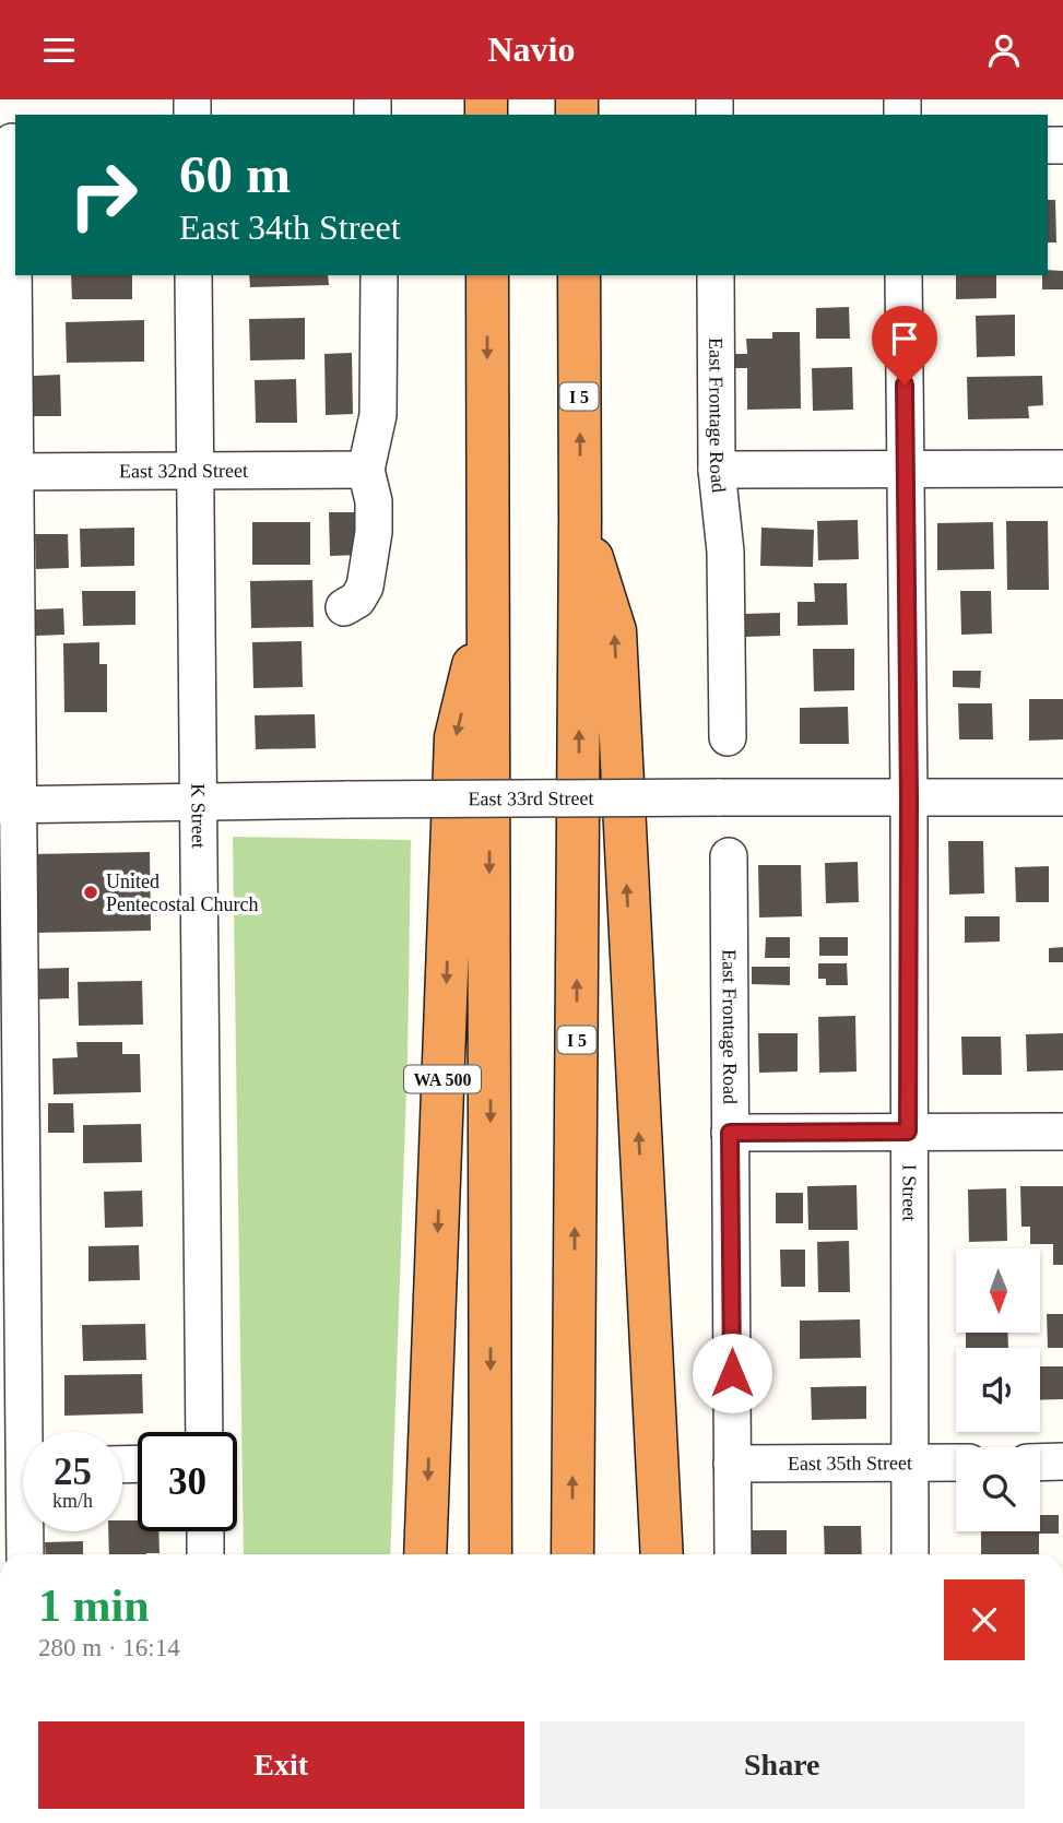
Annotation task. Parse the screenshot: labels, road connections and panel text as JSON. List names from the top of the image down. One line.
{"streets":{"highway":["I 5","WA 500"],"street":["East Frontage Road","East 32nd Street","East 33rd Street","K Street","I Street","East 35th Street"]},"crossings":[["East Frontage Road","East 35th Street"],["East 32nd Street","K Street"],["East 33rd Street","K Street"],["East 33rd Street","I Street"],["I Street","East 35th Street"]],"places":["United Pentecostal Church"],"north":"bottom","page":{"header":"Navio","turn":["60 m","East 34th Street"],"speed":"25 km/h","limit":"30","heading":["1 min","280 m · 16:14"],"buttons":["Exit","Share"]}}
